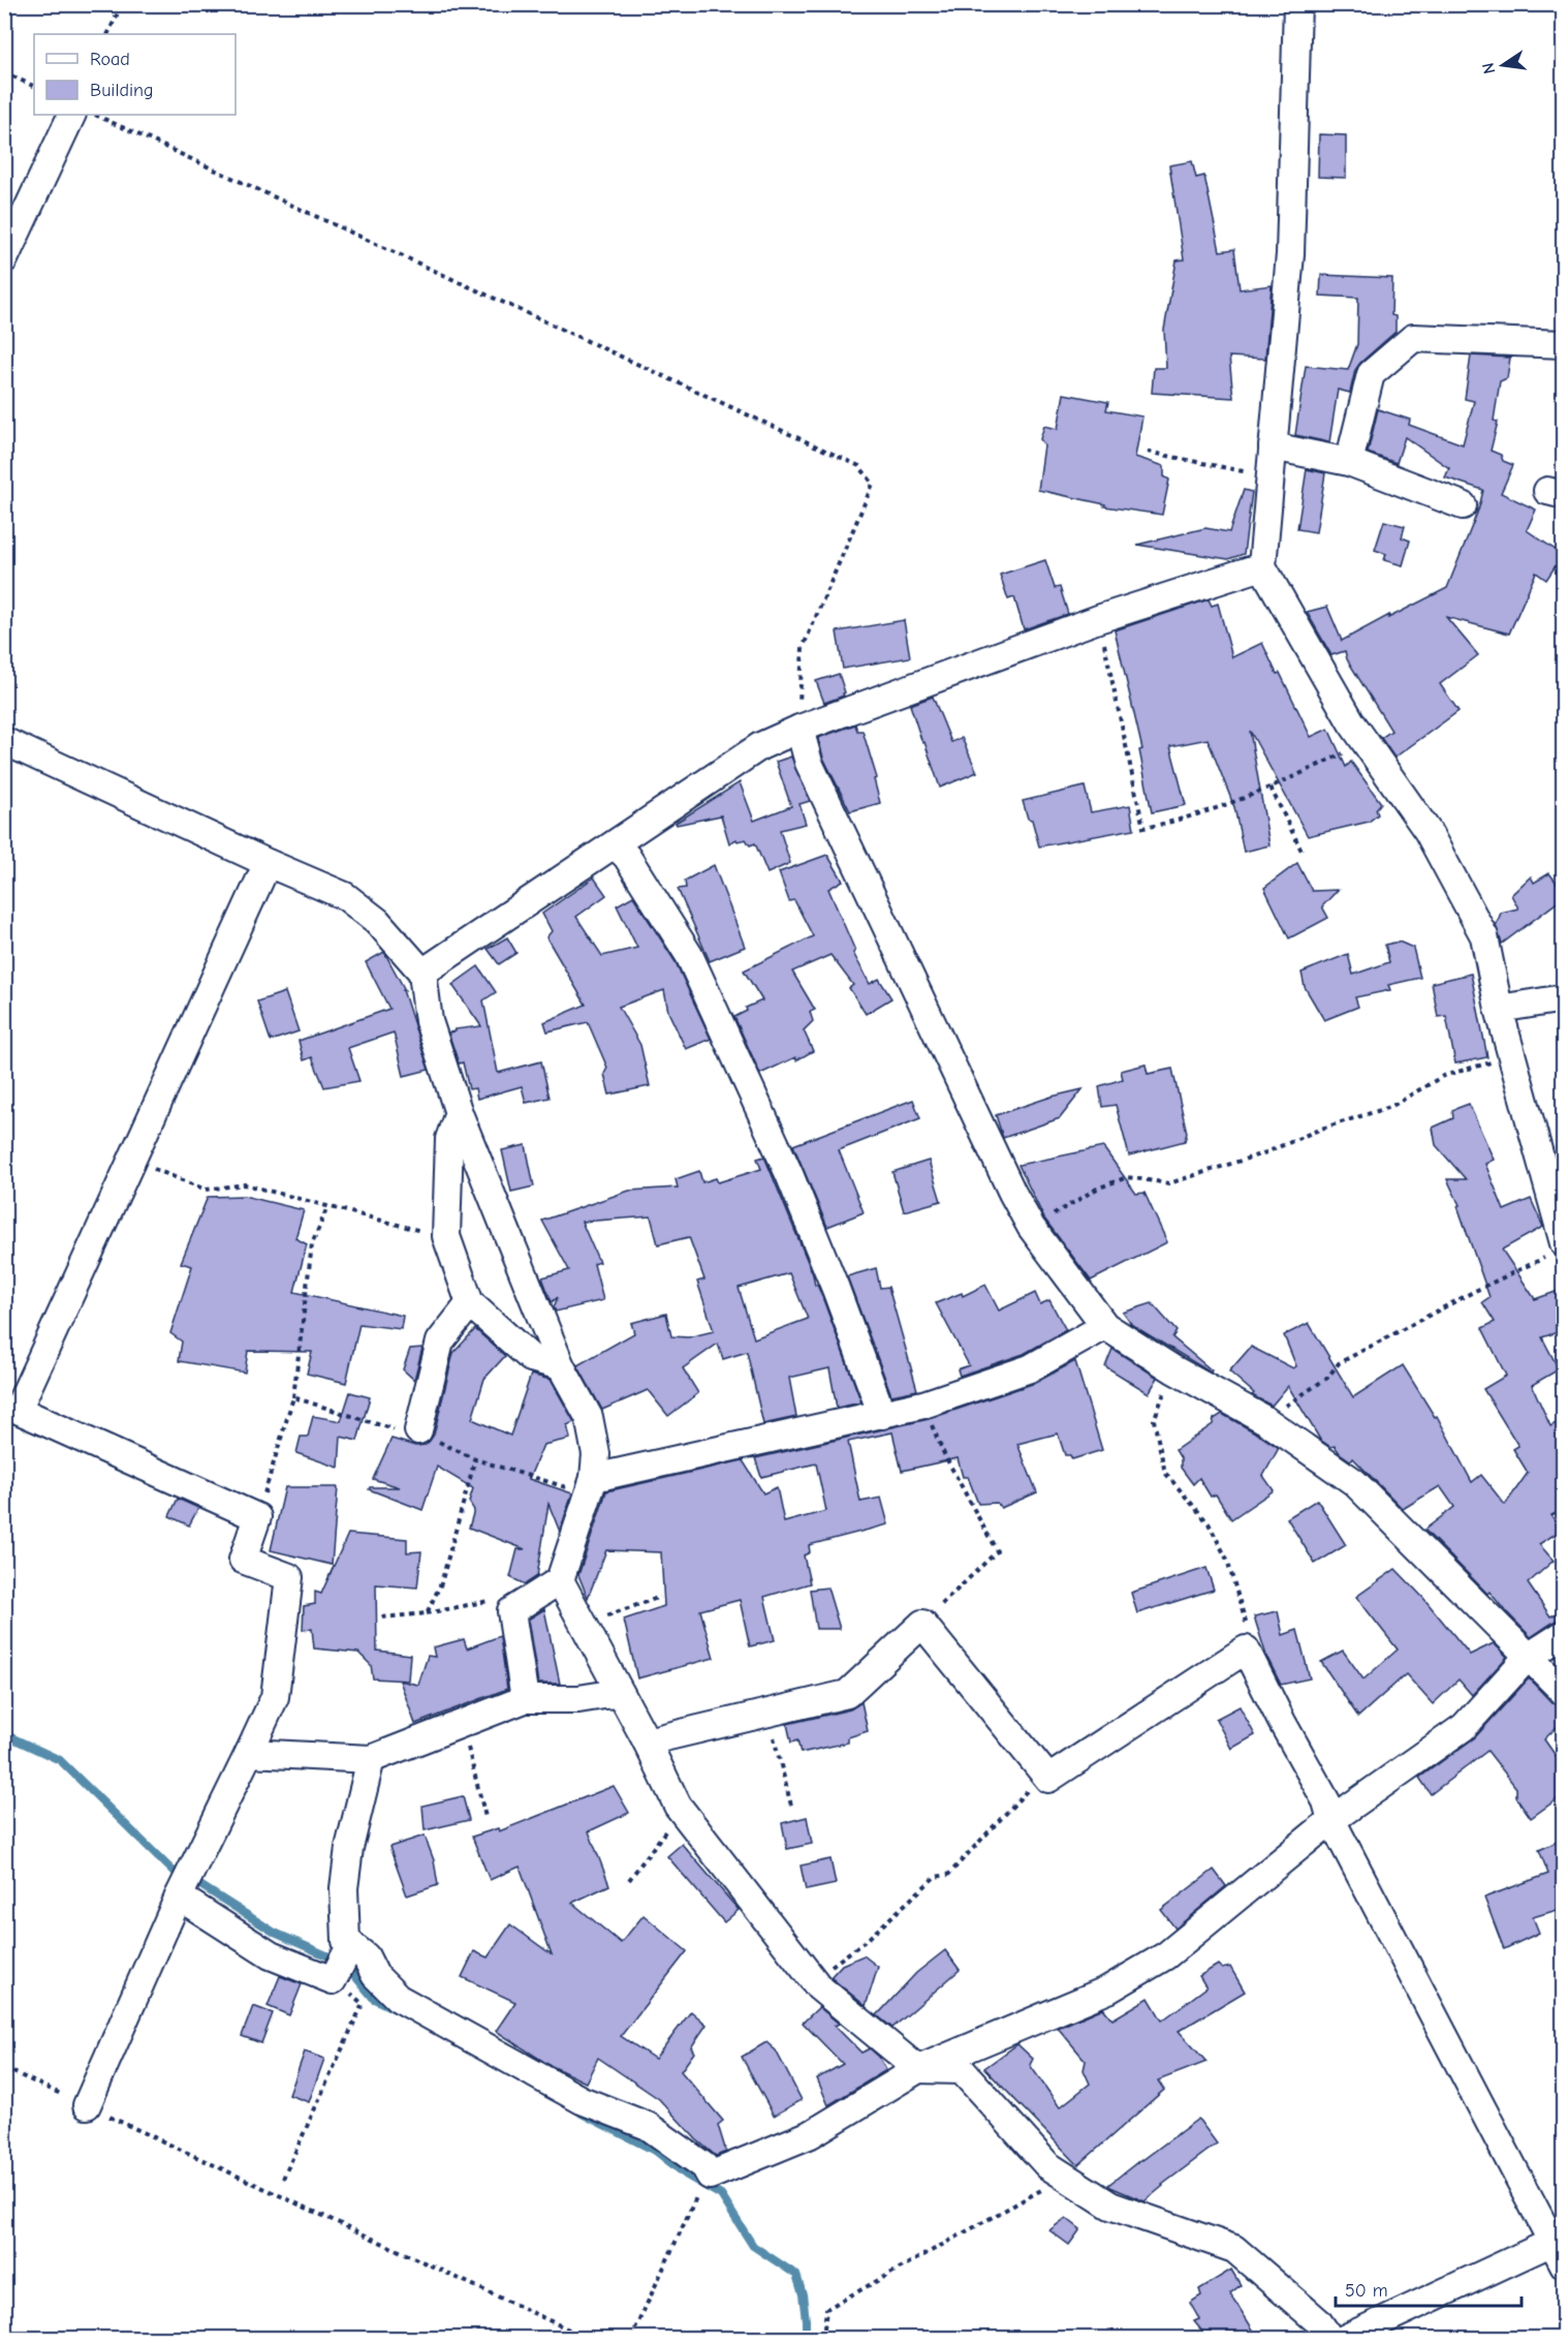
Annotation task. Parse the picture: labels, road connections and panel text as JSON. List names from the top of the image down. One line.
{"legend":["Road","Building"],"scale_bar":"50 m","north":"left"}
